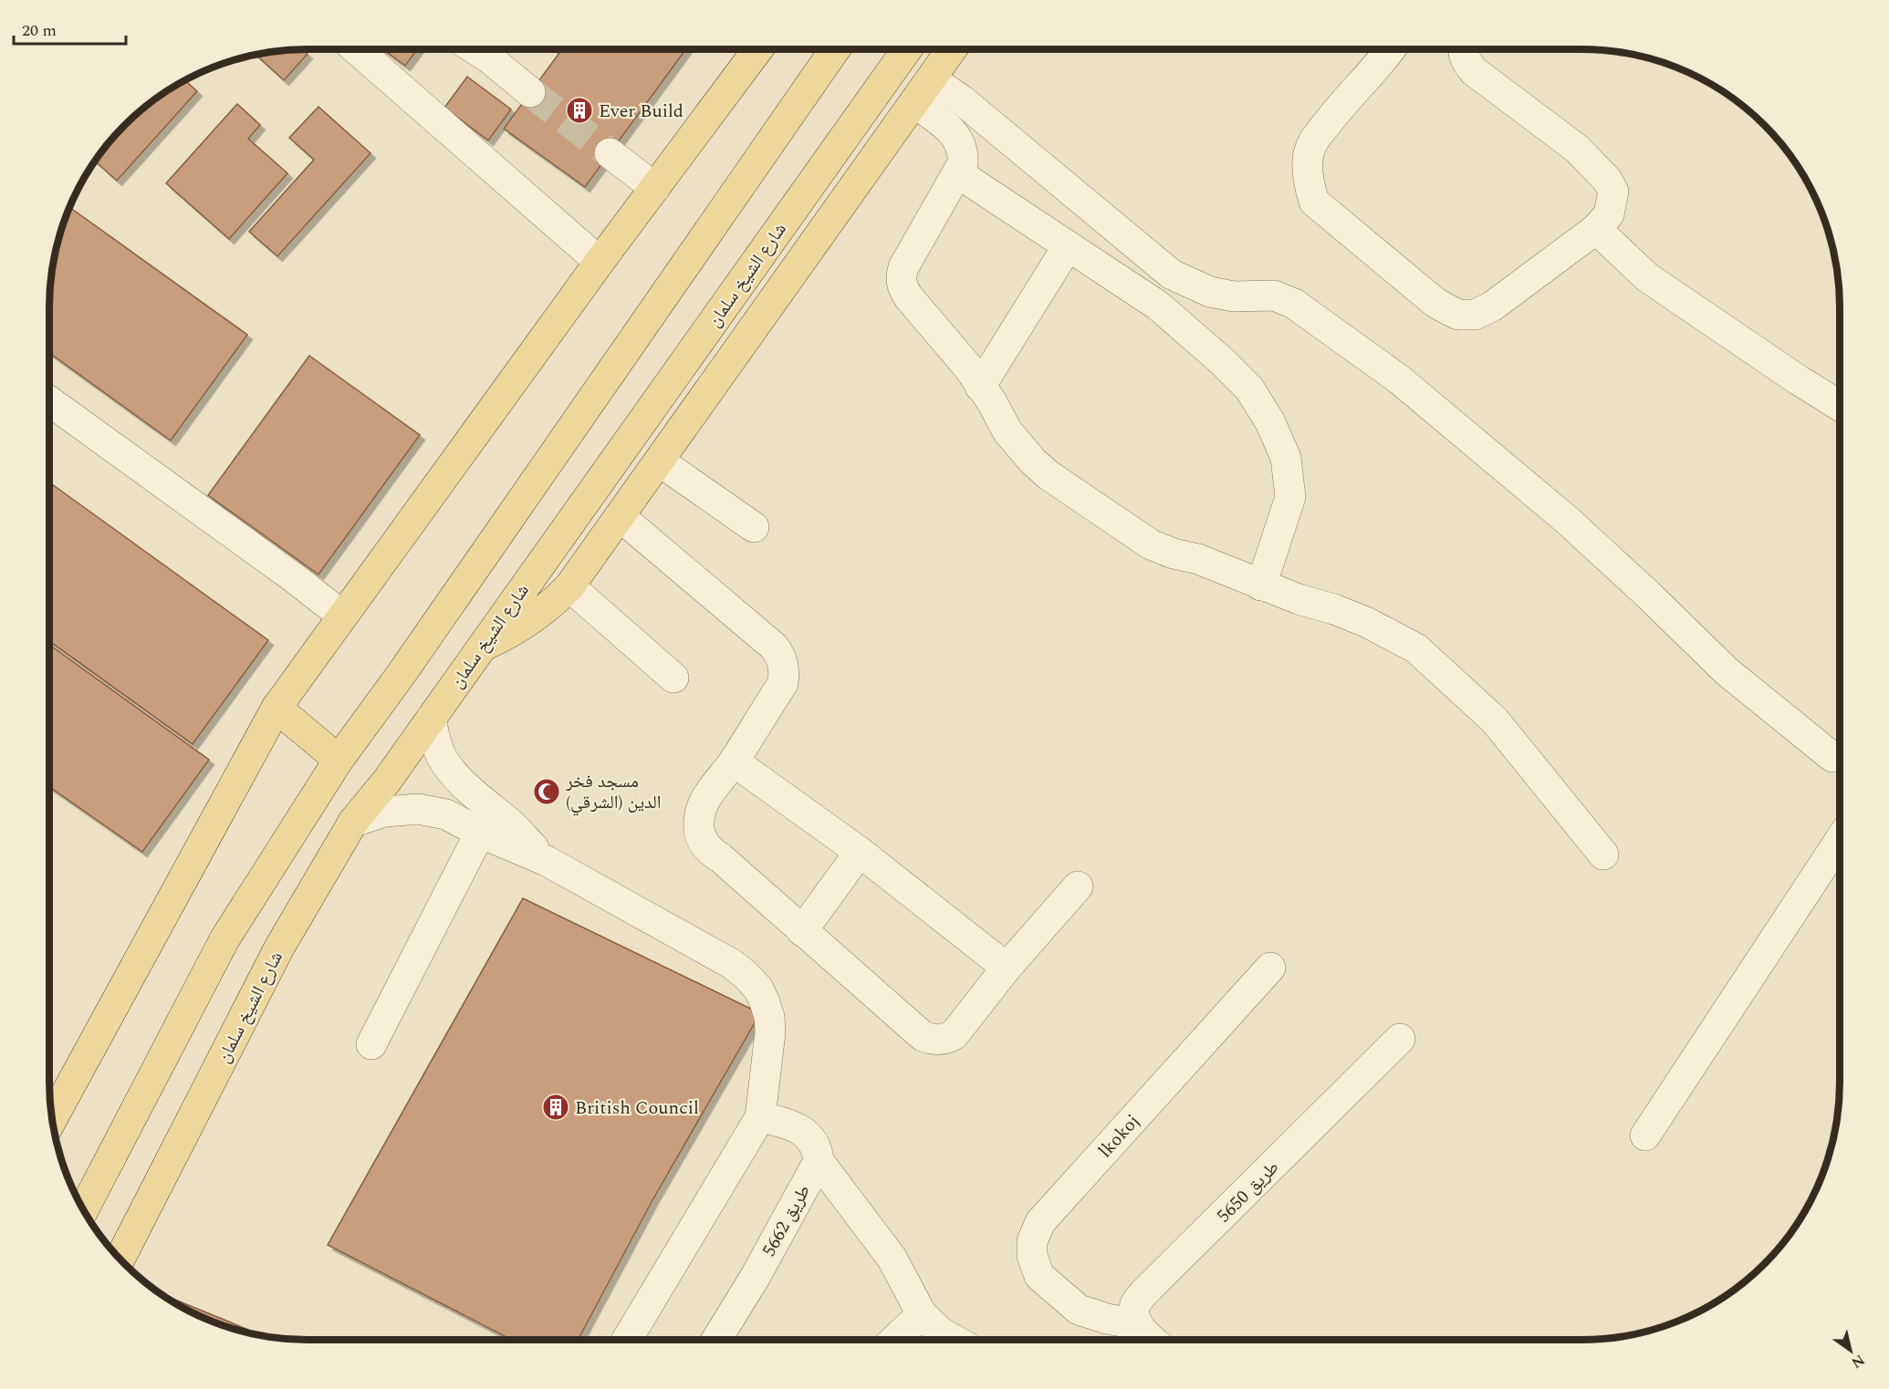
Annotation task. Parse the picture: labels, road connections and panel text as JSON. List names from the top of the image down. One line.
{"streets":{"main road":["شارع الشيخ سلمان"],"street":["lkokoj","طريق 5650","طريق 5662"]},"crossings":[["lkokoj","طريق 5650"]],"places":{"building":["Ever Build","British Council"],"mosque":["مسجد فخر الدين (الشرقي)"]},"scale_bar":"20 m","north":"bottom right"}
